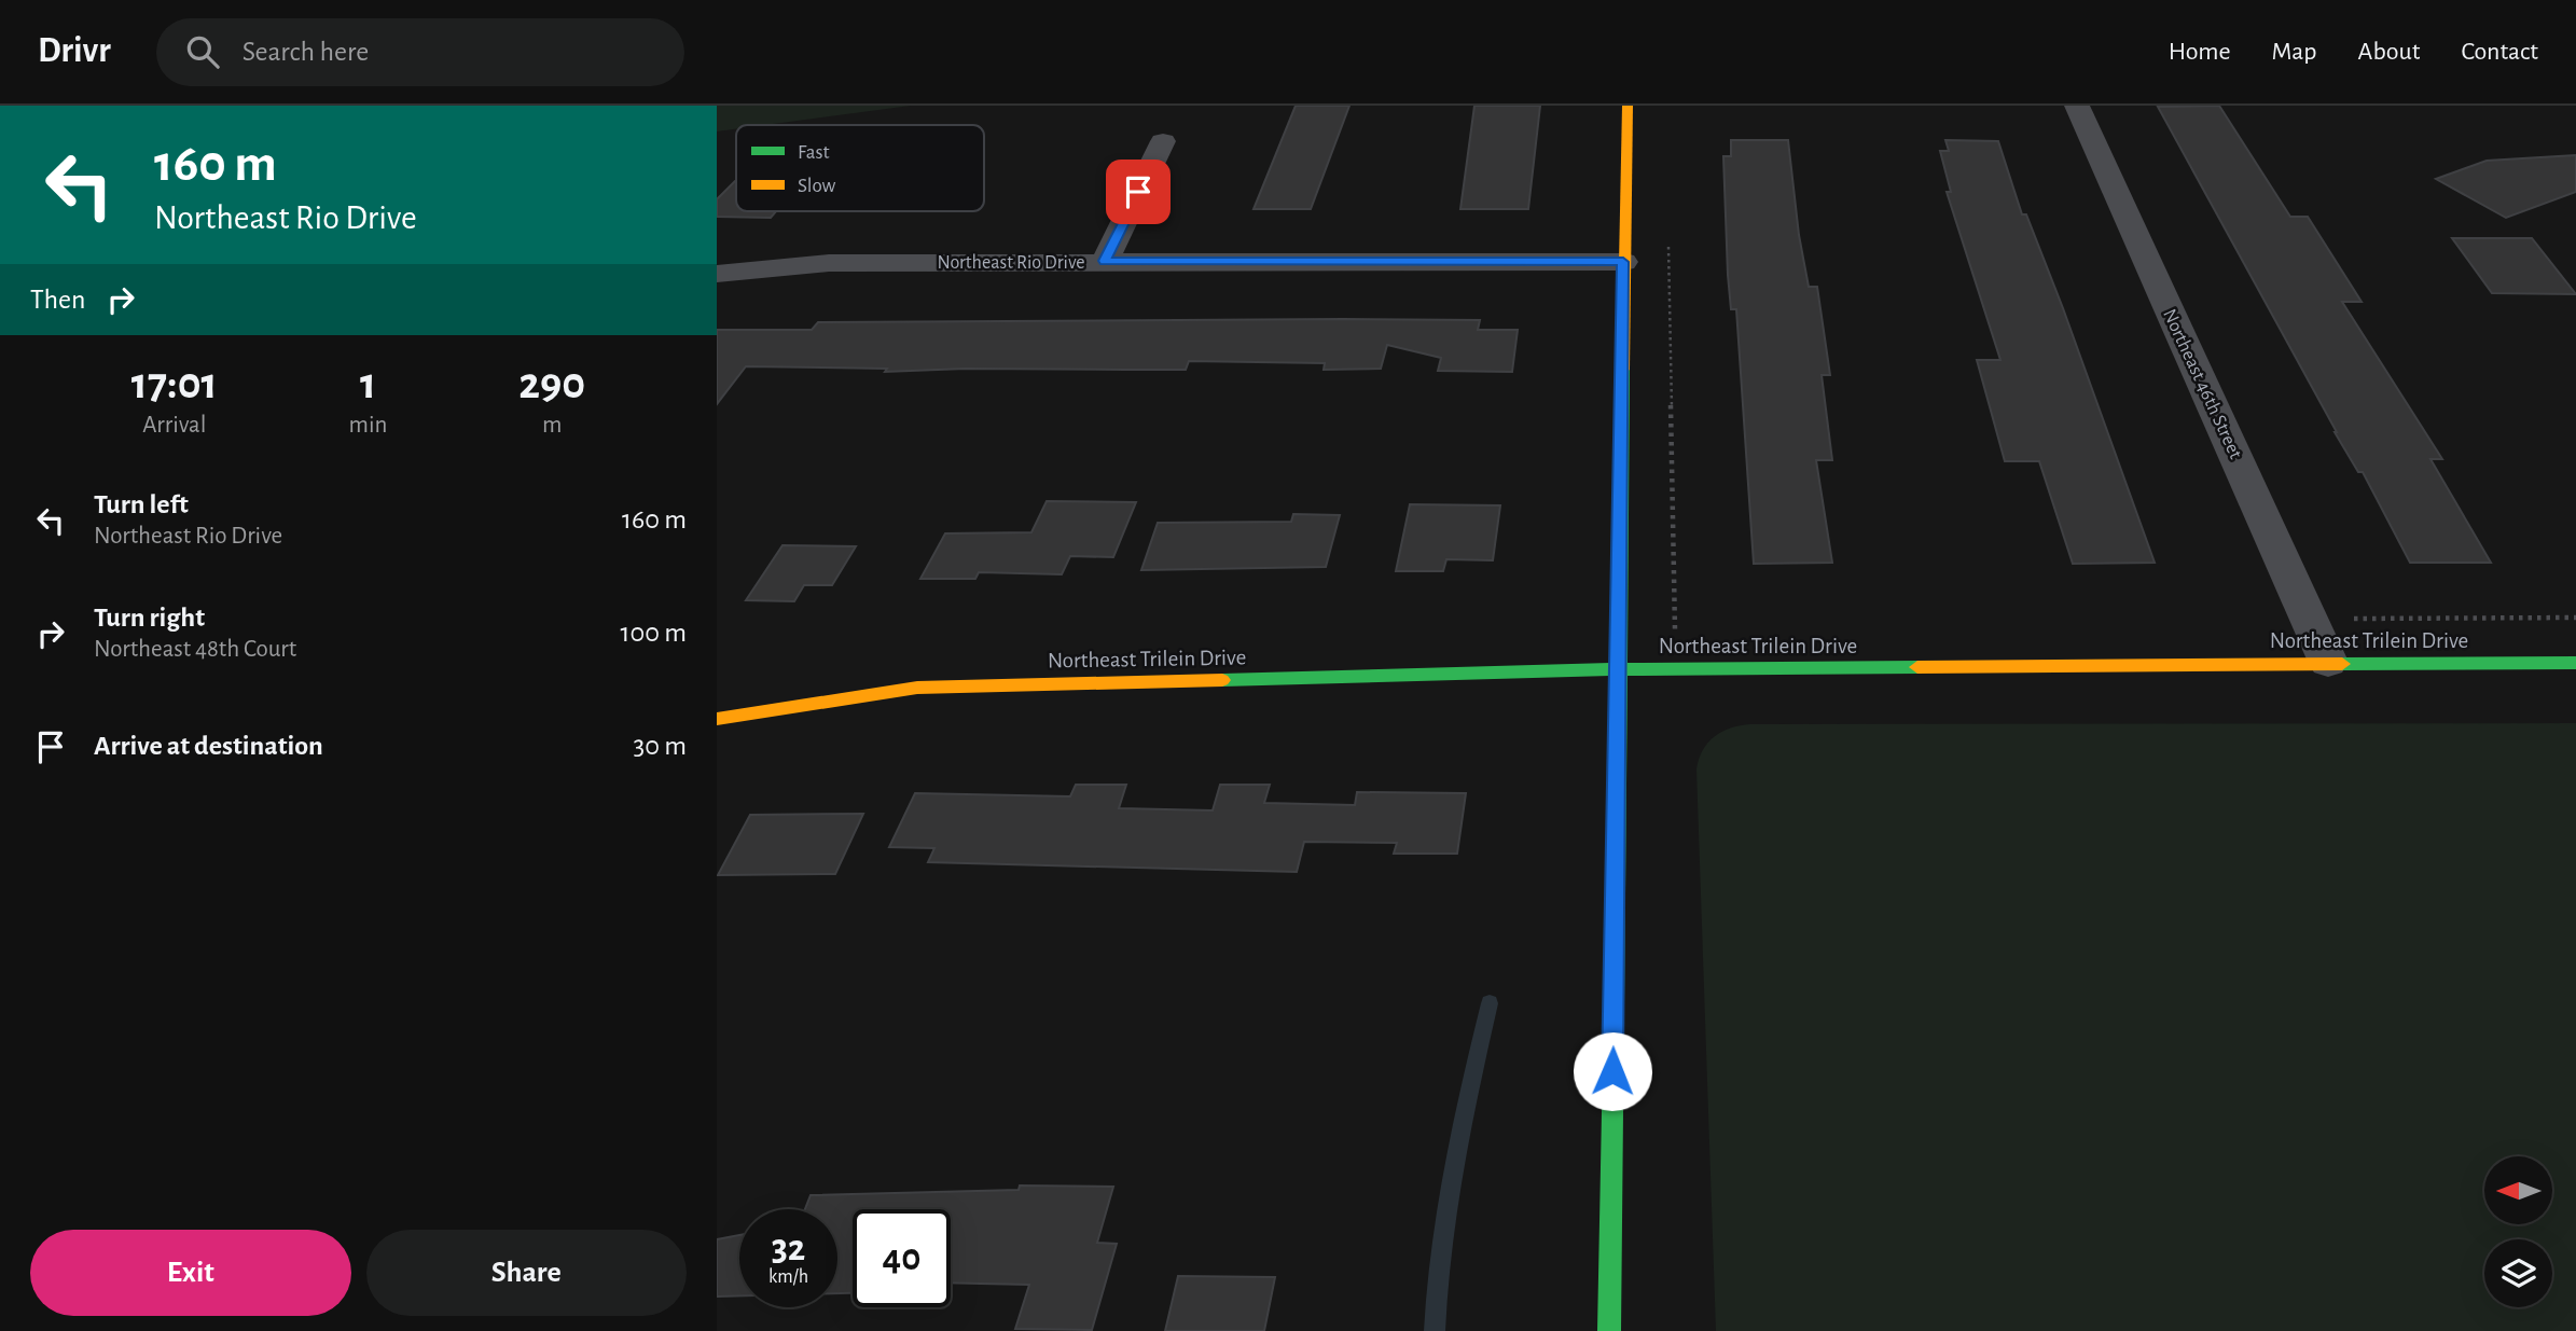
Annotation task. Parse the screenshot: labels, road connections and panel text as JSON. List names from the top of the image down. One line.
{"streets":{"street":["Northeast Rio Drive","Northeast 46th Street","Northeast Trilein Drive"]},"crossings":[["Northeast 46th Street","Northeast Trilein Drive"]],"legend":["Fast","Slow"],"north":"left","page":{"header":"Drivr","search":"Search here","nav":["Home","Map","About","Contact"],"turn":["160 m","Northeast Rio Drive"],"then":"Then","eta":["17:01","Arrival","1","min","290","m"],"list":[{"name":"Turn left","note":"Northeast Rio Drive","value":"160 m"},{"name":"Turn right","note":"Northeast 48th Court","value":"100 m"},{"name":"Arrive at destination","value":"30 m"}],"speed":"32 km/h","limit":"40","buttons":["Exit","Share"]}}
